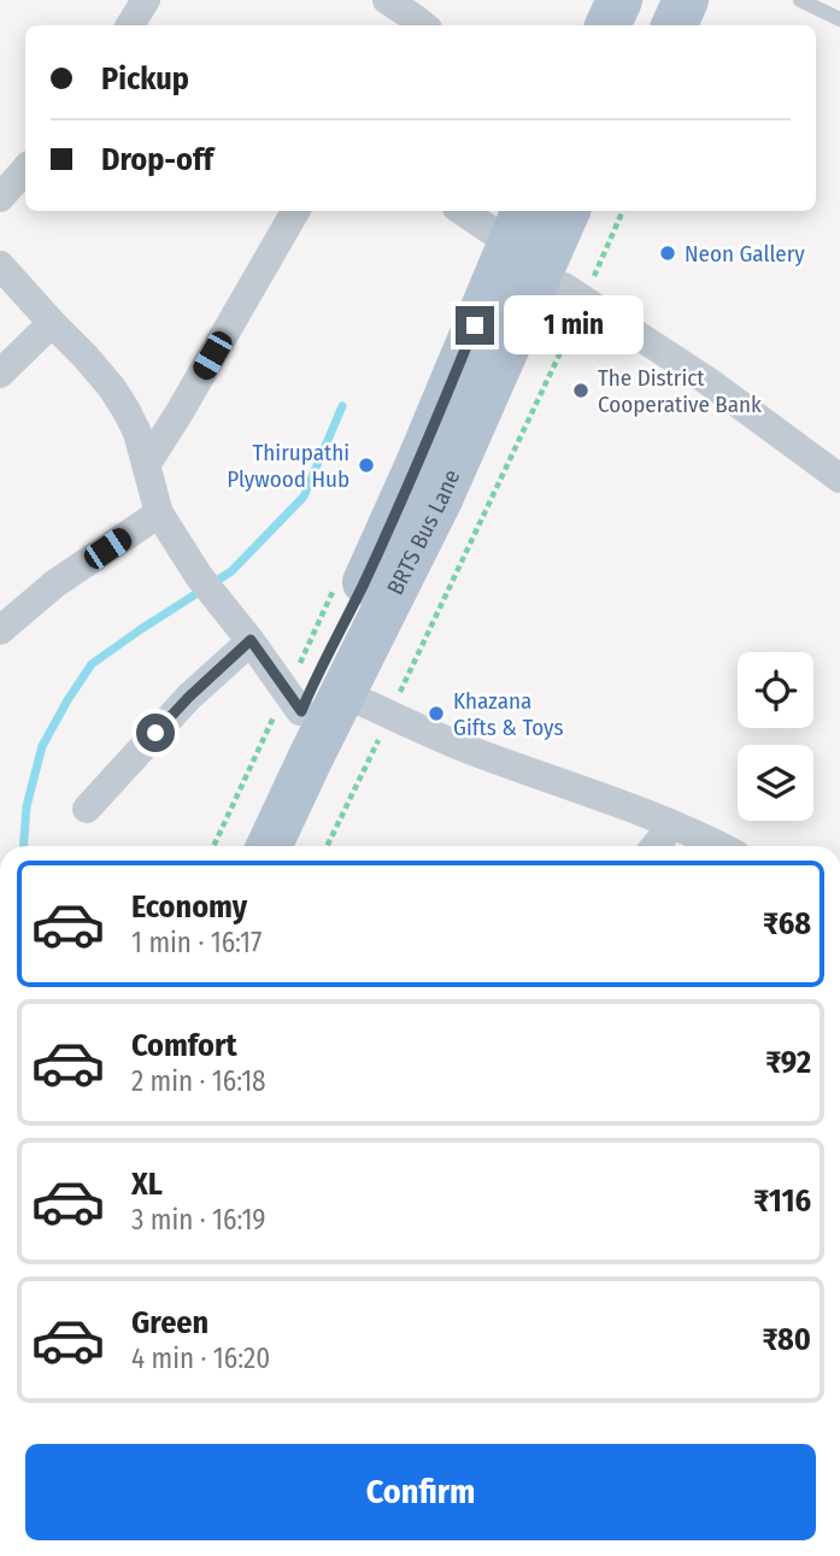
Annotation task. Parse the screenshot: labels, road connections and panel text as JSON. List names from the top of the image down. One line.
{"streets":{"main road":["BRTS Bus Lane"]},"places":["Neon Gallery","The District Cooperative Bank","Thirupathi Plywood Hub","Khazana Gifts & Toys"],"page":{"banner":["Pickup","Drop-off"],"bubble":"1 min","list":[{"name":"Economy","note":"1 min · 16:17","value":"₹68"},{"name":"Comfort","note":"2 min · 16:18","value":"₹92"},{"name":"XL","note":"3 min · 16:19","value":"₹116"},{"name":"Green","note":"4 min · 16:20","value":"₹80"}],"buttons":"Confirm"}}
